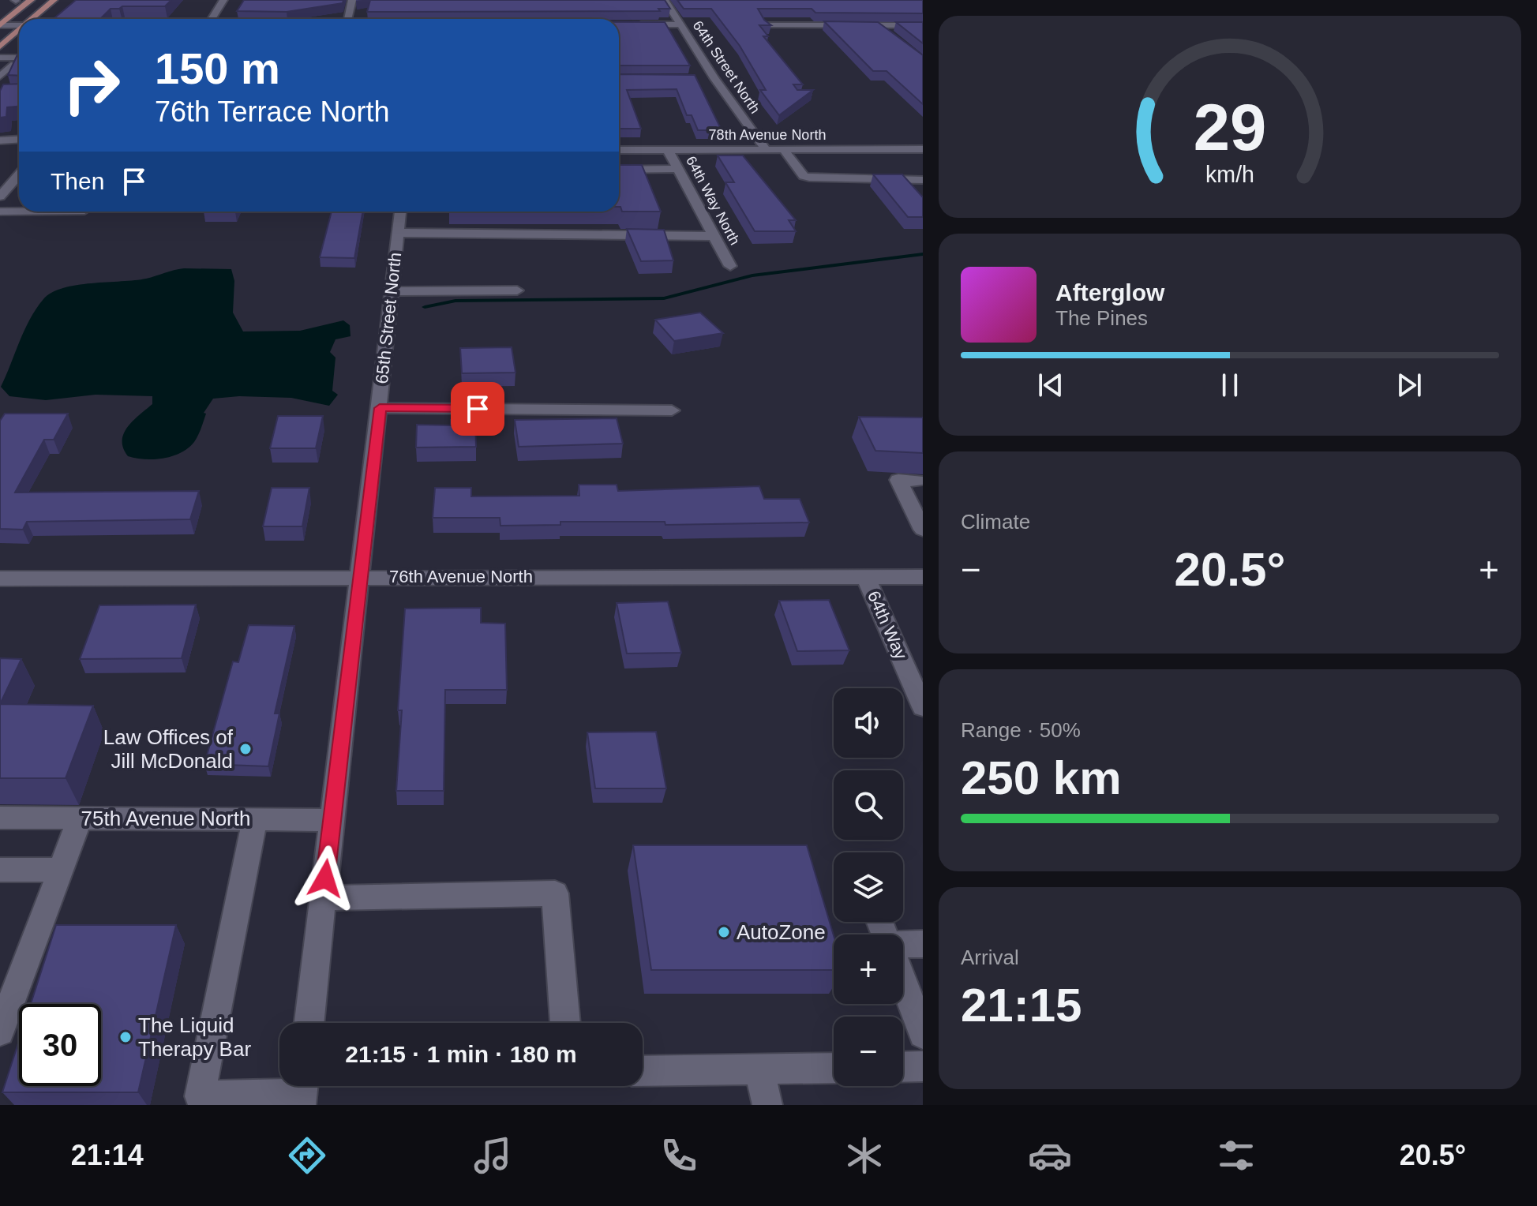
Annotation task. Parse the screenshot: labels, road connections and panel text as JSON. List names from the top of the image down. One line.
{"streets":{"street":["64th Street North","78th Avenue North","64th Way North","65th Street North","76th Avenue North","64th Way","75th Avenue North"]},"crossings":[["64th Street North","78th Avenue North"],["78th Avenue North","64th Way North"],["65th Street North","76th Avenue North"],["65th Street North","75th Avenue North"],["76th Avenue North","64th Way"]],"places":["Law Offices of Jill McDonald","AutoZone","The Liquid Therapy Bar"],"page":{"turn":["150 m","76th Terrace North"],"then":"Then","song":["Afterglow","The Pines"],"tile":["Climate",["Range · 50%","250 km"],["Arrival","21:15"]],"heat":["−","20.5°","+"],"map_buttons":["+","−"],"limit":"30","trip":"21:15 · 1 min · 180 m","tabs":["21:14","20.5°"],"gauge":["29","km/h"]}}
